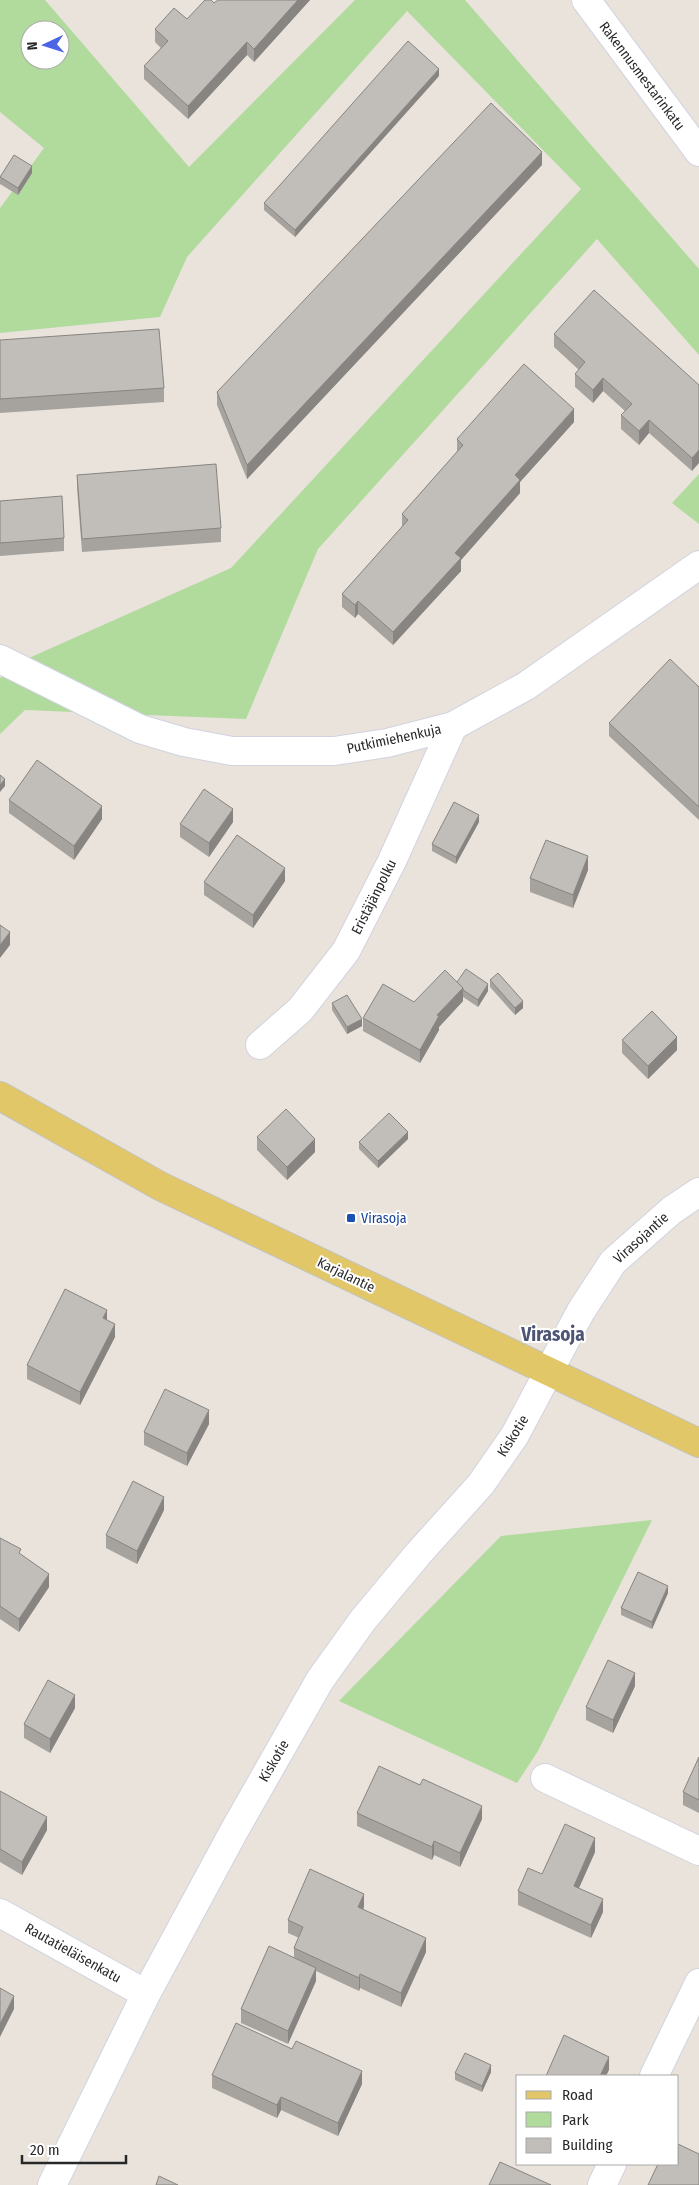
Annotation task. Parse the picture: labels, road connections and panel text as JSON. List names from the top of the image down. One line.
{"streets":{"main road":["Karjalantie"],"street":["Rakennusmestarinkatu","Putkimiehenkuja","Eristäjänpolku","Virasojantie","Kiskotie","Rautatieläisenkatu"]},"crossings":[["Putkimiehenkuja","Eristäjänpolku"],["Virasojantie","Karjalantie"],["Virasojantie","Kiskotie"],["Karjalantie","Kiskotie"],["Kiskotie","Rautatieläisenkatu"]],"districts":["Virasoja"],"places":{"transit":["Virasoja"]},"legend":["Road","Park","Building"],"scale_bar":"20 m","north":"left"}
